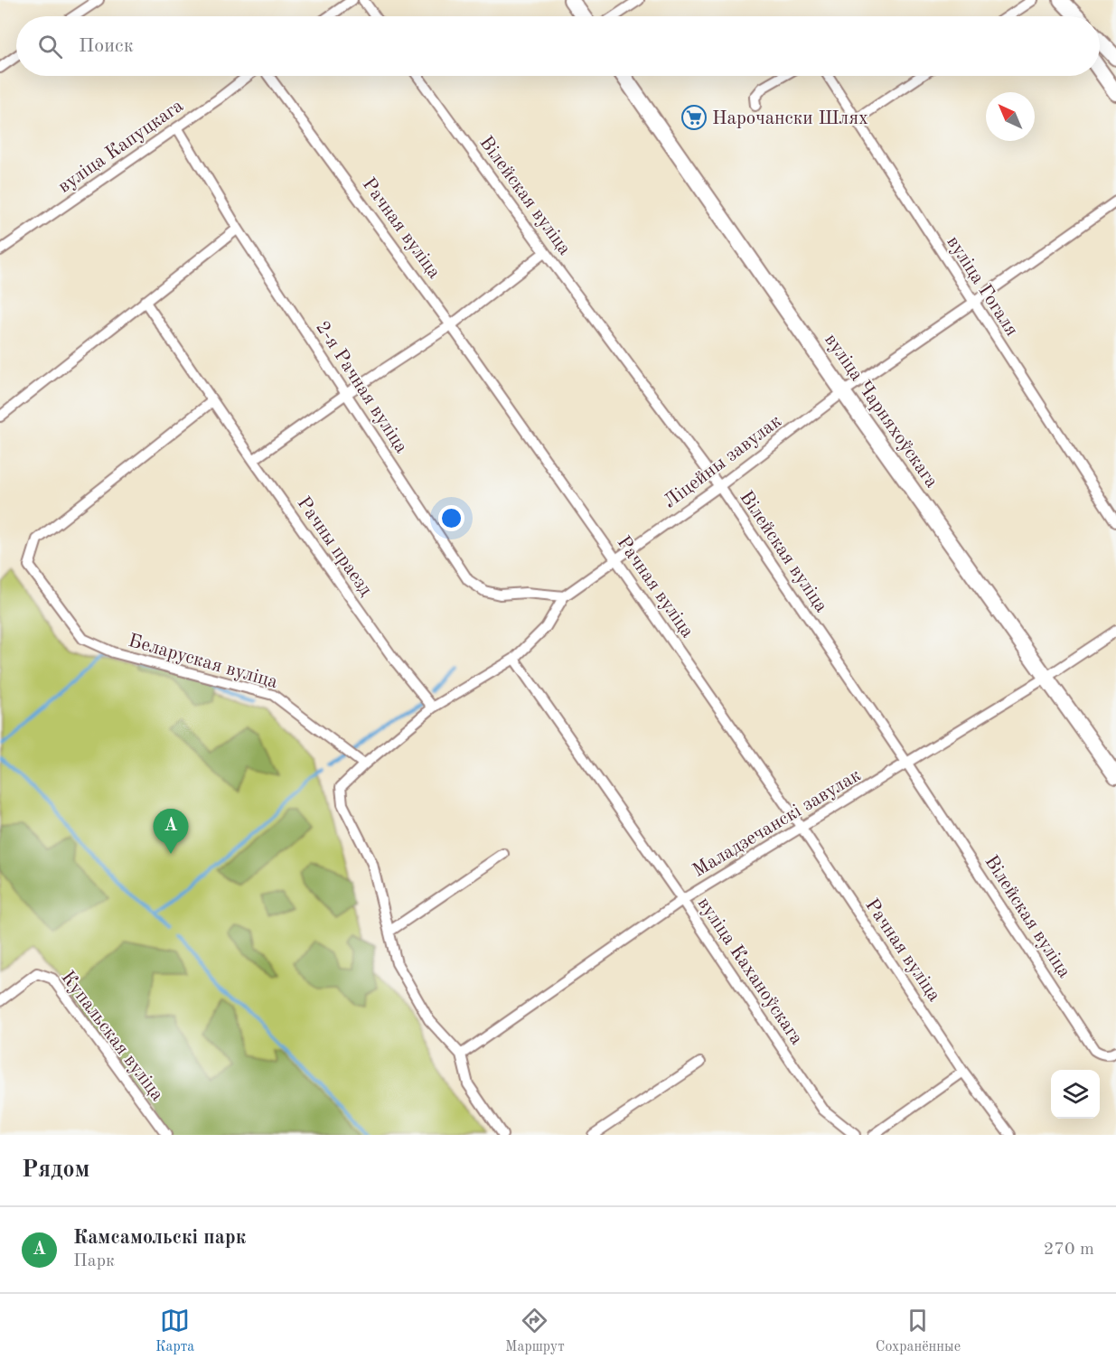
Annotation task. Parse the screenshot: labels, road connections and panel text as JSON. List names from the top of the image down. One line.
{"streets":{"main road":["вуліца Чарняхоўскага"],"street":["вуліца Капуцкага","Вілейская вуліца","Рачная вуліца","вуліца Гогаля","2-я Рачная вуліца","Ліцейны завулак","Рачны праезд","Беларуская вуліца","Маладзечанскі завулак","вуліца Каханоўскага","Купальская вуліца"]},"crossings":[["вуліца Капуцкага","2-я Рачная вуліца"],["Вілейская вуліца","Ліцейны завулак"],["Вілейская вуліца","Маладзечанскі завулак"],["Рачная вуліца","Ліцейны завулак"],["Рачная вуліца","Маладзечанскі завулак"],["вуліца Гогаля","Ліцейны завулак"],["2-я Рачная вуліца","Ліцейны завулак"],["вуліца Чарняхоўскага","Ліцейны завулак"],["вуліца Чарняхоўскага","Маладзечанскі завулак"],["Ліцейны завулак","Рачны праезд"],["Ліцейны завулак","Беларуская вуліца"],["Ліцейны завулак","вуліца Каханоўскага"],["Рачны праезд","Беларуская вуліца"],["Маладзечанскі завулак","вуліца Каханоўскага"]],"places":{"supermarket":["Нарочански Шлях"]},"north":"top left","page":{"search":"Поиск","pins":"A","heading":"Рядом","list":[{"mark":"A","name":"Камсамольскі парк","note":"Парк","value":"270 m"}],"nav":["Карта","Маршрут","Сохранённые"]}}
